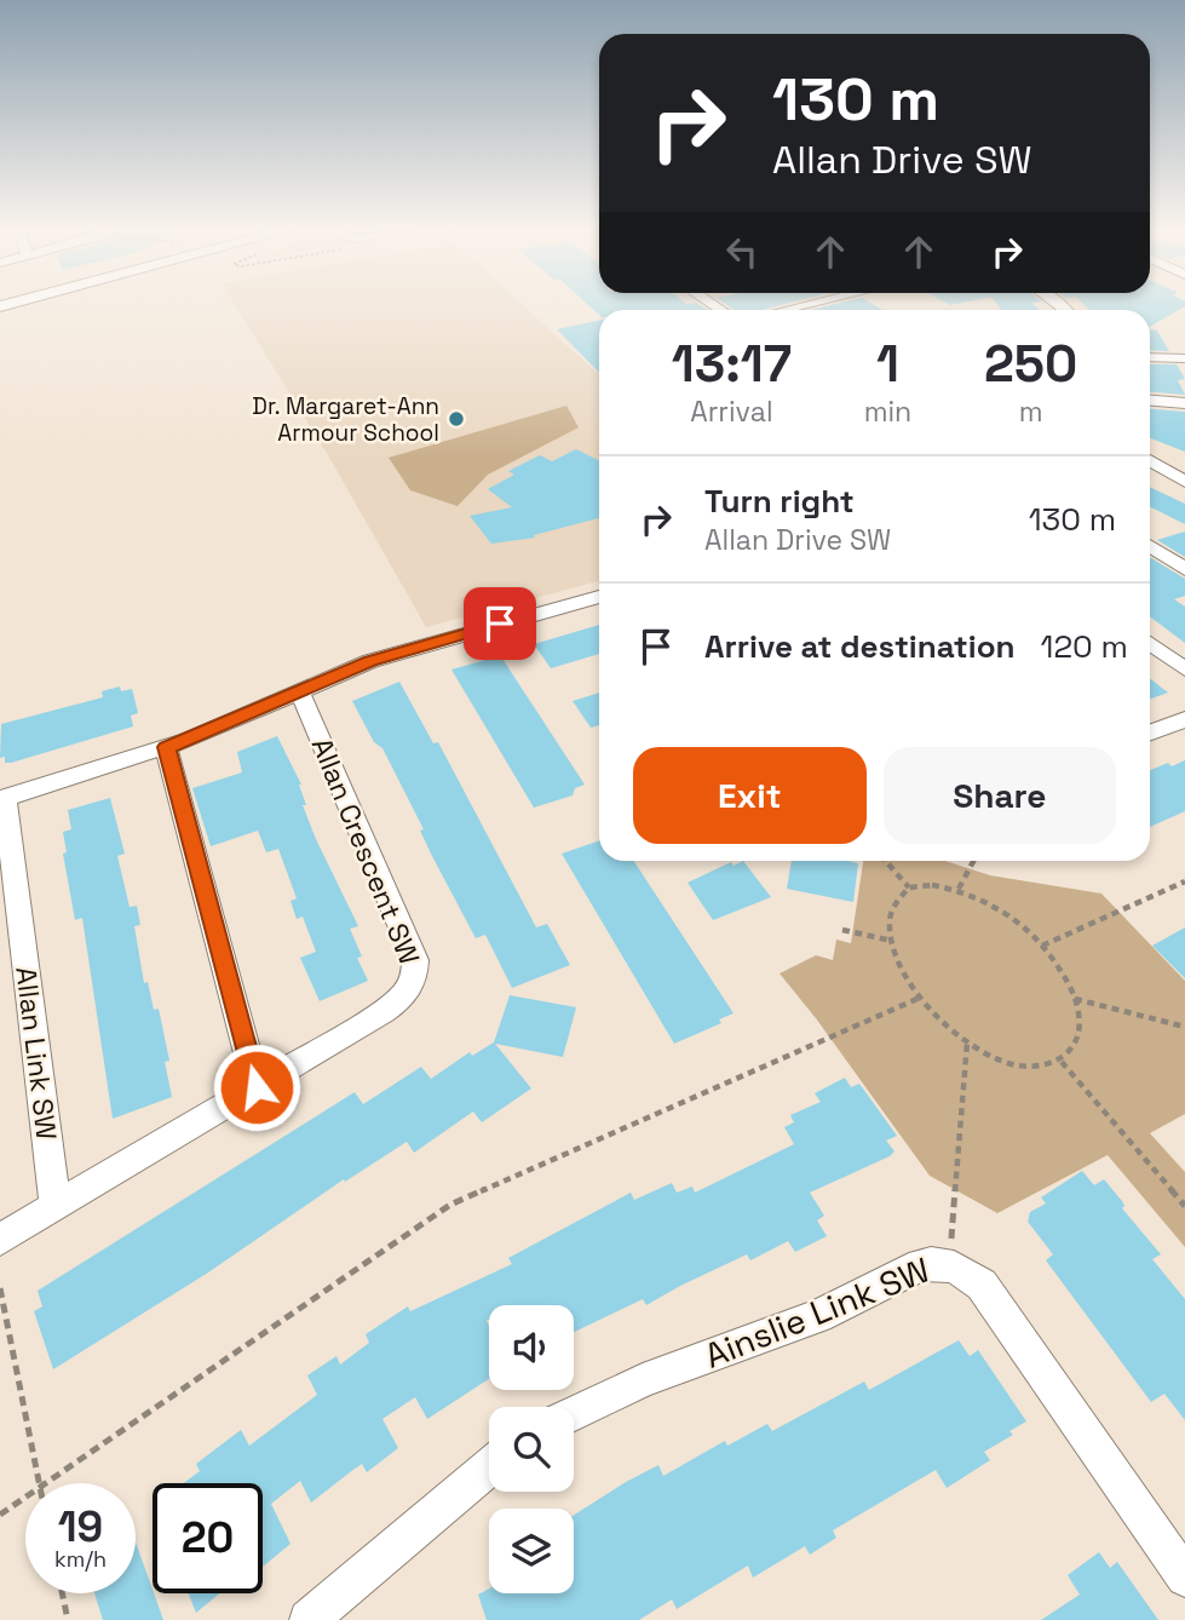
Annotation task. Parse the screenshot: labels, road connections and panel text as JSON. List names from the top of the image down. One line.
{"streets":{"street":["Allan Crescent SW","Allan Link SW","Ainslie Link SW"]},"crossings":[["Allan Crescent SW","Allan Link SW"]],"places":["Dr. Margaret-Ann Armour School"],"page":{"turn":["130 m","Allan Drive SW"],"eta":["13:17","Arrival","1","min","250","m"],"list":[{"name":"Turn right","note":"Allan Drive SW","value":"130 m"},{"name":"Arrive at destination","value":"120 m"}],"buttons":["Exit","Share"],"speed":"19 km/h","limit":"20"}}
